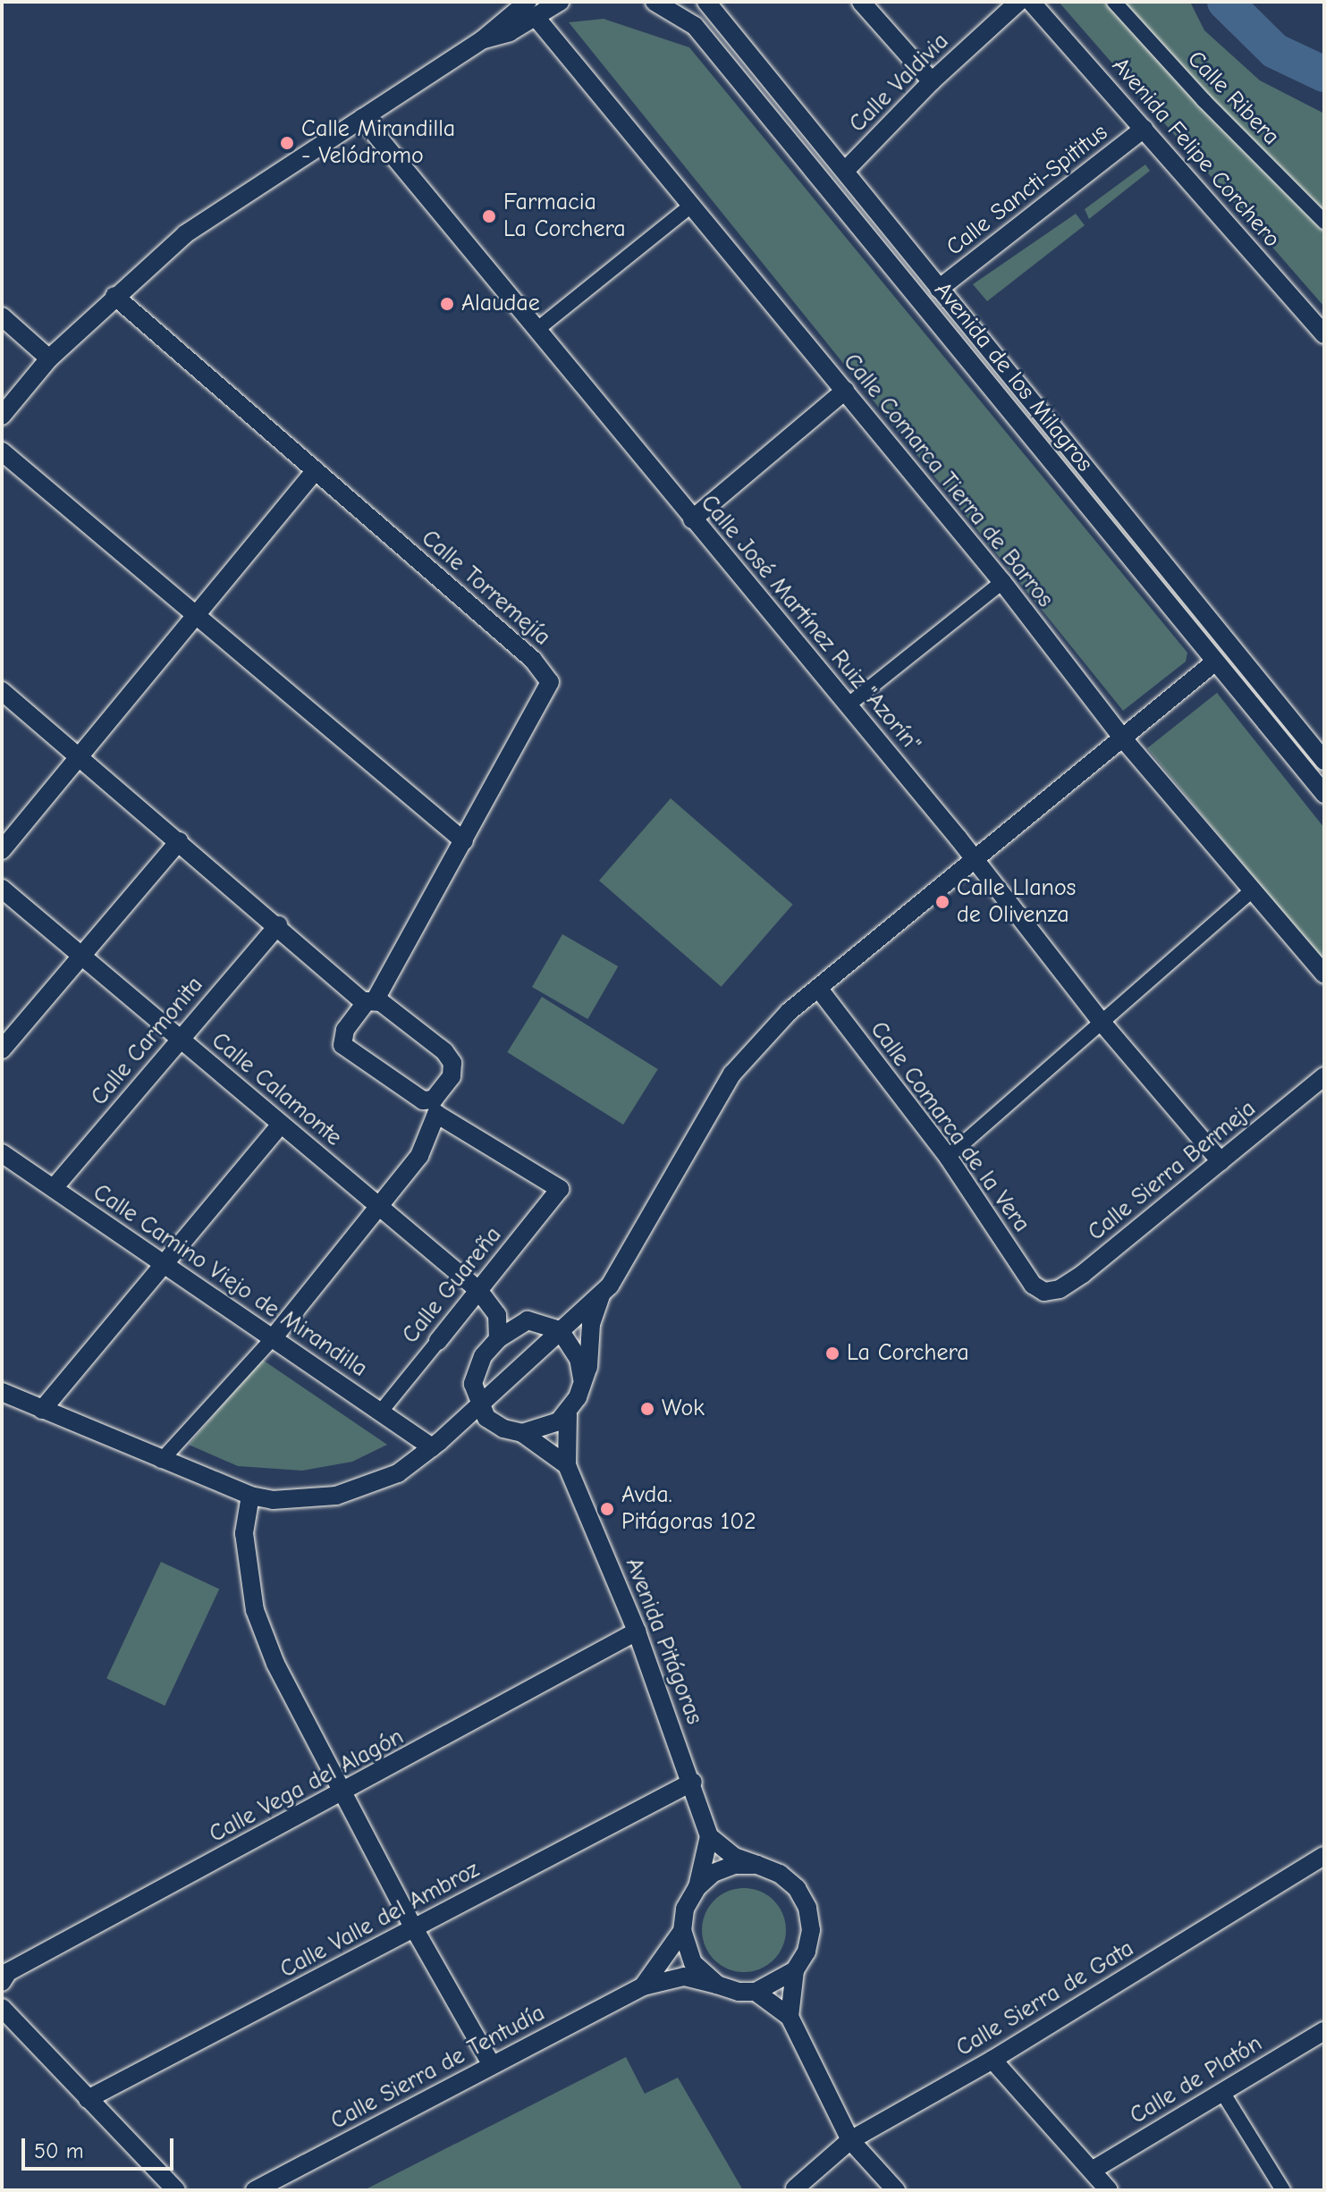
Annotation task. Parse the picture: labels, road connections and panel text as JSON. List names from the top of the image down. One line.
{"streets":{"street":["Calle Valdivia","Calle Ribera","Avenida Felipe Corchero","Calle Sancti-Spititus","Avenida de los Milagros","Calle Comarca Tierra de Barros","Calle Torremejía","Calle José Martínez Ruiz \"Azorín\"","Calle Carmonita","Calle Calamonte","Calle Comarca de la Vera","Calle Sierra Bermeja","Calle Camino Viejo de Mirandilla","Calle Guareña","Avenida Pitágoras","Calle Vega del Alagón","Calle Valle del Ambroz","Calle Sierra de Gata","Calle Sierra de Tentudía","Calle de Platón"]},"crossings":[["Calle Valdivia","Avenida de los Milagros"],["Avenida Felipe Corchero","Calle Sancti-Spititus"],["Calle Sancti-Spititus","Avenida de los Milagros"],["Calle Torremejía","Calle Guareña"],["Calle José Martínez Ruiz \"Azorín\"","Calle Sierra Bermeja"],["Calle Carmonita","Calle Calamonte"],["Calle Carmonita","Calle Camino Viejo de Mirandilla"],["Calle Calamonte","Calle Guareña"],["Calle Comarca de la Vera","Calle Sierra Bermeja"],["Calle Camino Viejo de Mirandilla","Calle Guareña"],["Avenida Pitágoras","Calle Vega del Alagón"],["Avenida Pitágoras","Calle Valle del Ambroz"],["Avenida Pitágoras","Calle Sierra de Tentudía"]],"places":["Calle Mirandilla - Velódromo","Farmacia La Corchera","Alaudae","Calle Llanos de Olivenza","La Corchera","Wok","Avda. Pitágoras 102"],"scale_bar":"50 m"}
